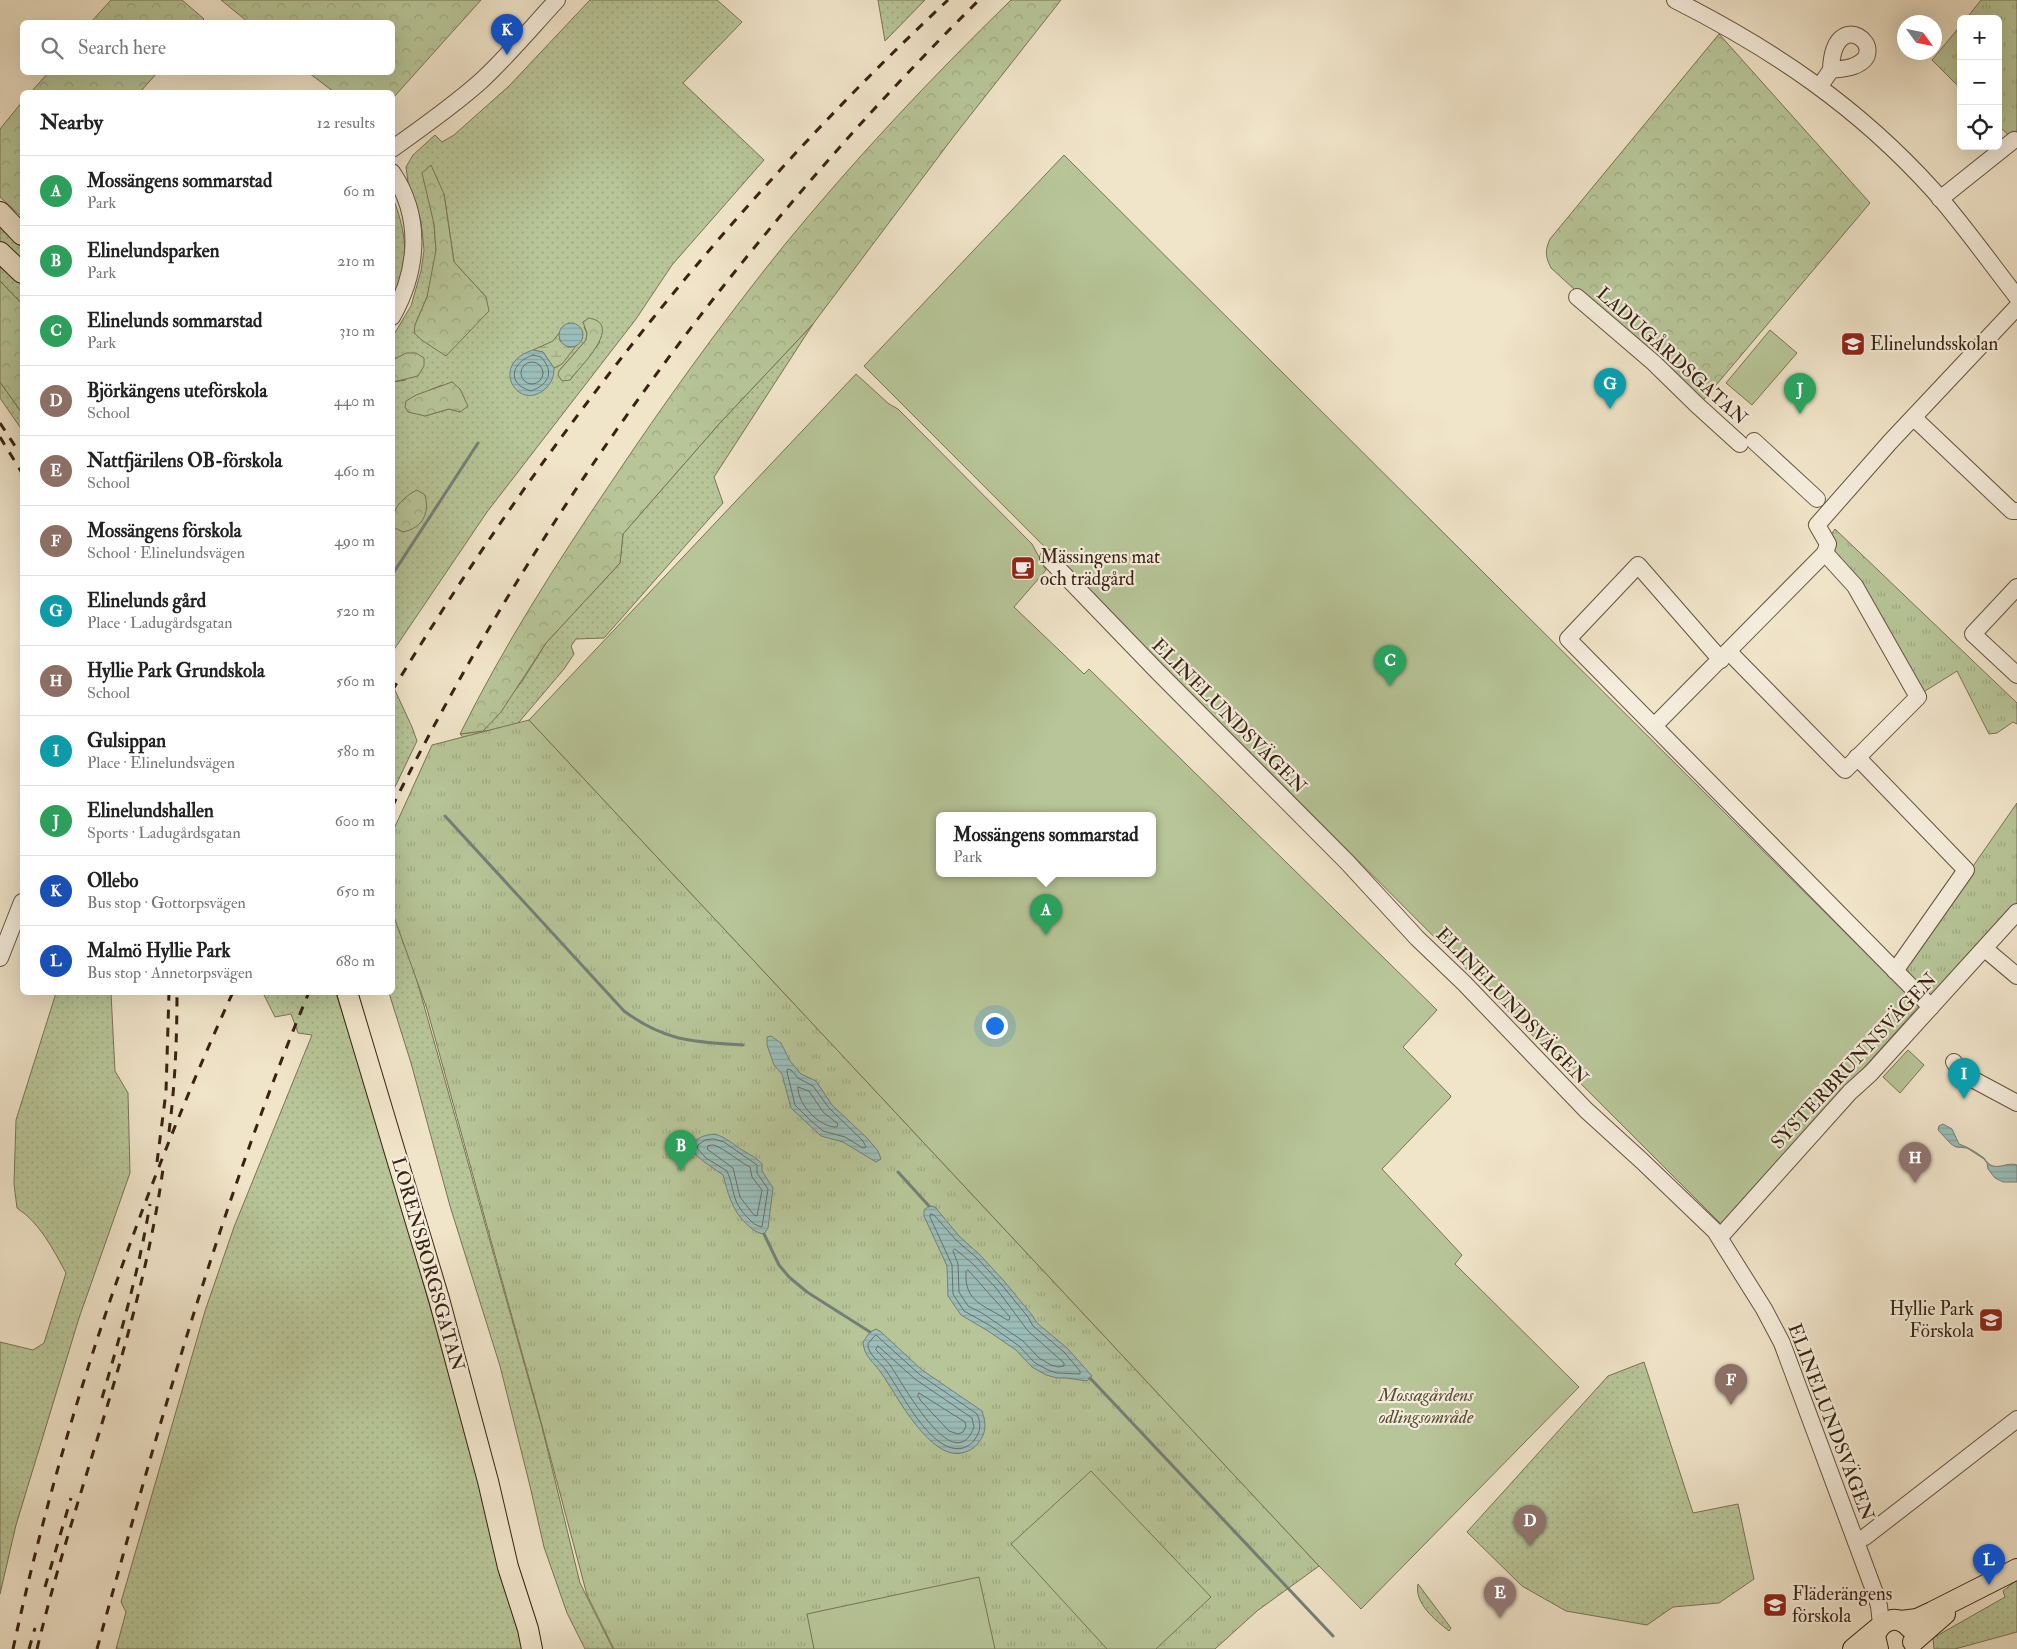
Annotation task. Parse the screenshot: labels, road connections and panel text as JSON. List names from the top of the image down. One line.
{"streets":{"main road":["LORENSBORGSGATAN"],"street":["LADUGÅRDSGATAN","ELINELUNDSVÄGEN","SYSTERBRUNNSVÄGEN"]},"crossings":[["ELINELUNDSVÄGEN","SYSTERBRUNNSVÄGEN"]],"parks":["Mossagårdens odlingsområde"],"places":{"school or university":["Elinelundsskolan","Hyllie Park Förskola","Fläderängens förskola"],"cafe":["Mässingens mat och trädgård"]},"north":"bottom right","page":{"pins":["K","G","J","C","A","I","B","H","F","D","L","E"],"map_buttons":["+","−"],"search":"Search here","heading":["Nearby","12 results"],"list":[{"mark":"A","name":"Mossängens sommarstad","note":"Park","value":"60 m"},{"mark":"B","name":"Elinelundsparken","note":"Park","value":"210 m"},{"mark":"C","name":"Elinelunds sommarstad","note":"Park","value":"310 m"},{"mark":"D","name":"Björkängens uteförskola","note":"School","value":"440 m"},{"mark":"E","name":"Nattfjärilens OB-förskola","note":"School","value":"460 m"},{"mark":"F","name":"Mossängens förskola","note":"School · Elinelundsvägen","value":"490 m"},{"mark":"G","name":"Elinelunds gård","note":"Place · Ladugårdsgatan","value":"520 m"},{"mark":"H","name":"Hyllie Park Grundskola","note":"School","value":"560 m"},{"mark":"I","name":"Gulsippan","note":"Place · Elinelundsvägen","value":"580 m"},{"mark":"J","name":"Elinelundshallen","note":"Sports · Ladugårdsgatan","value":"600 m"},{"mark":"K","name":"Ollebo","note":"Bus stop · Gottorpsvägen","value":"650 m"},{"mark":"L","name":"Malmö Hyllie Park","note":"Bus stop · Annetorpsvägen","value":"680 m"}],"popup":["Mossängens sommarstad","Park"]}}
